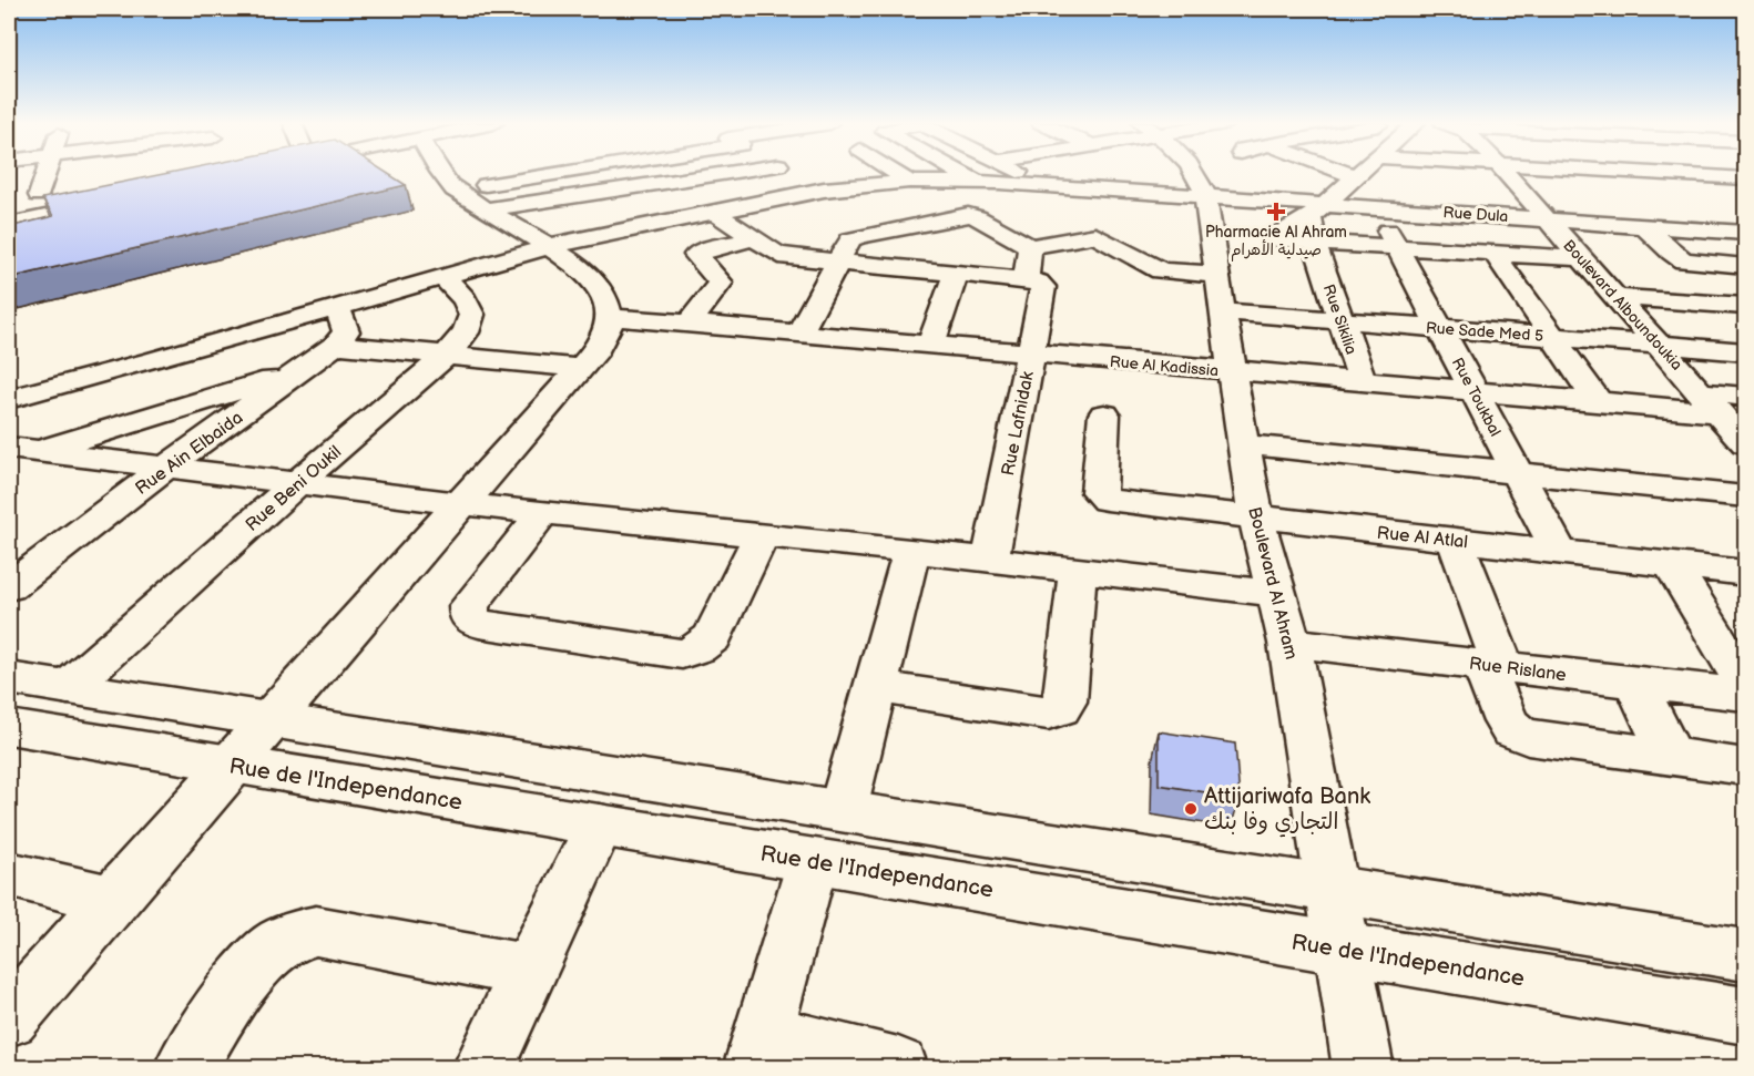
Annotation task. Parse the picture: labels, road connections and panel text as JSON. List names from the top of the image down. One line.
{"streets":{"main road":["Rue Dula","Boulevard Alboundoukia","Rue Sikilia","Rue Sade Med 5","Rue Al Kadissia","Rue Toukbal","Rue Lafnidak","Rue Ain Elbaida","Rue Beni Oukil","Rue Al Atlal","Boulevard Al Ahram","Rue Rislane","Rue de l'Independance"]},"crossings":[["Rue Dula","Boulevard Alboundoukia"],["Rue Dula","Rue Sikilia"],["Rue Dula","Rue Toukbal"],["Rue Dula","Boulevard Al Ahram"],["Boulevard Alboundoukia","Rue Sade Med 5"],["Boulevard Alboundoukia","Rue Al Kadissia"],["Rue Sikilia","Rue Sade Med 5"],["Rue Sikilia","Rue Al Kadissia"],["Rue Sade Med 5","Rue Toukbal"],["Rue Sade Med 5","Boulevard Al Ahram"],["Rue Al Kadissia","Rue Toukbal"],["Rue Al Kadissia","Rue Lafnidak"],["Rue Al Kadissia","Boulevard Al Ahram"],["Rue Toukbal","Rue Al Atlal"],["Rue Al Atlal","Boulevard Al Ahram"],["Boulevard Al Ahram","Rue Rislane"],["Boulevard Al Ahram","Rue de l'Independance"]],"places":{"health":["Pharmacie Al Ahram صيدلية الأهرام"],"other":["Attijariwafa Bank التجاري وفا بنك"]}}
